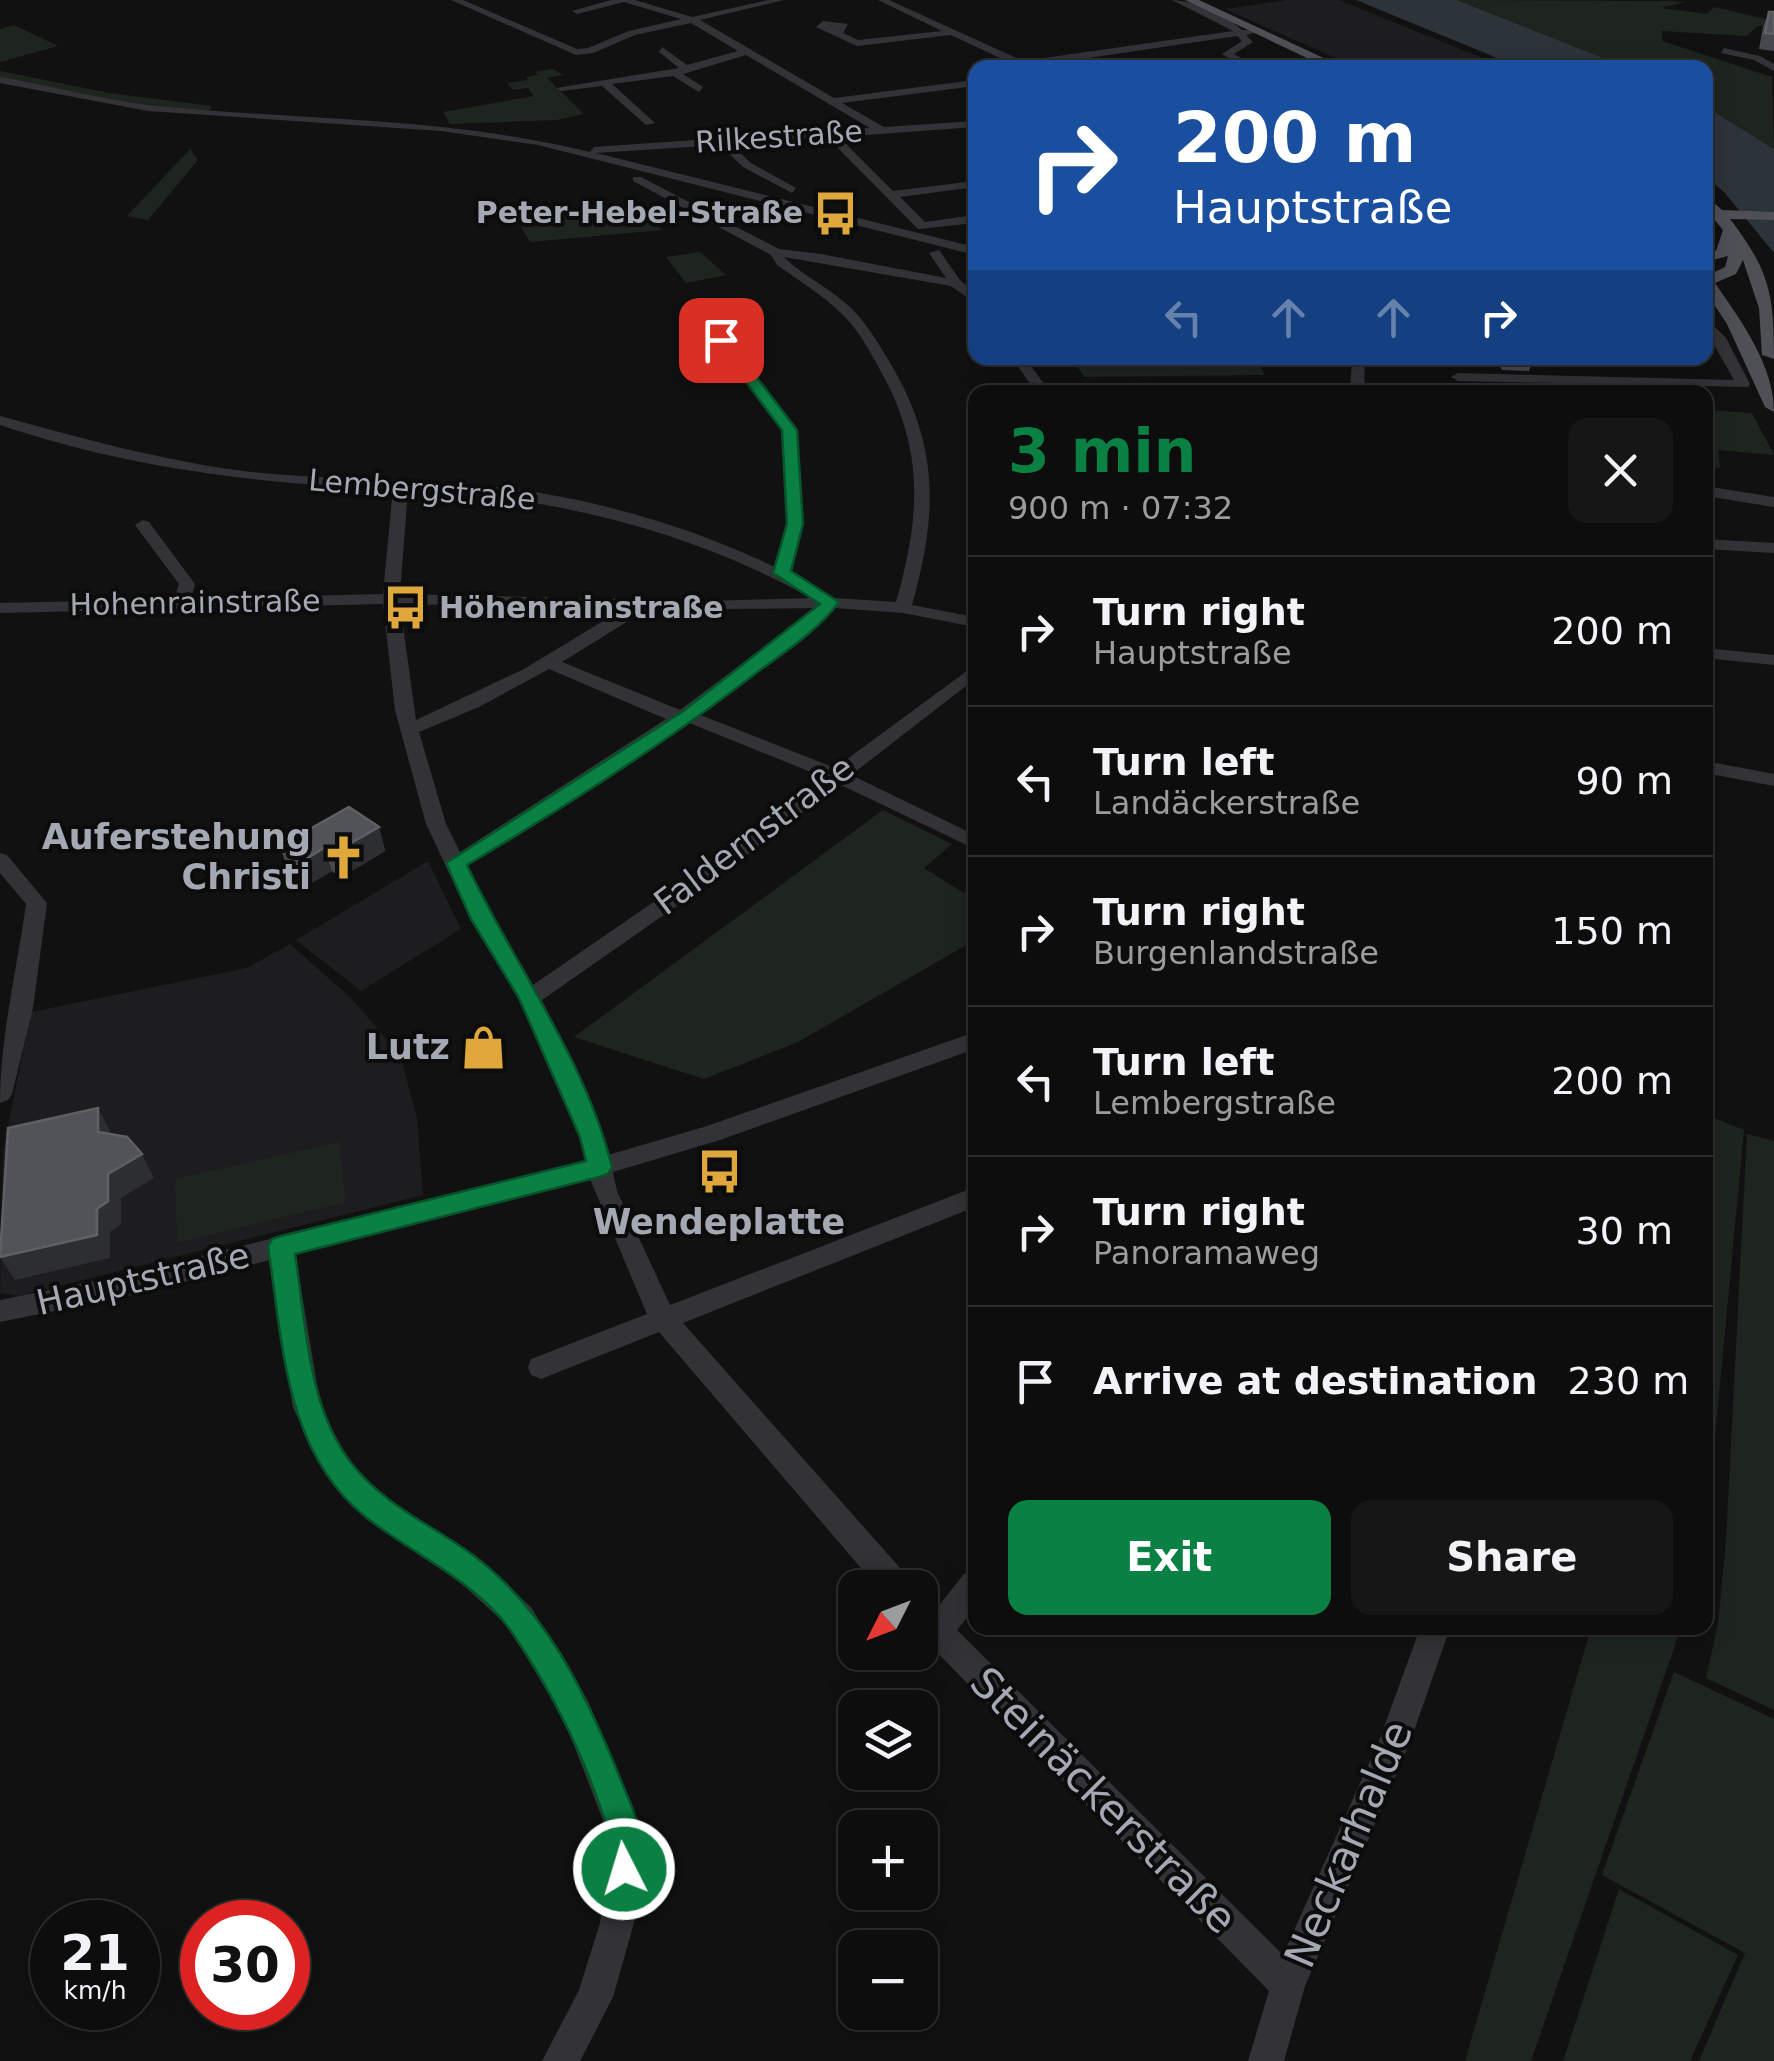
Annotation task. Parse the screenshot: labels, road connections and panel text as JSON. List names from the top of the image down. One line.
{"streets":{"street":["Rilkestraße","Lembergstraße","Hohenrainstraße","Faldernstraße","Hauptstraße","Steinäckerstraße","Neckarhalde"]},"crossings":[["Lembergstraße","Hohenrainstraße"],["Steinäckerstraße","Neckarhalde"]],"places":{"bus stop":["Peter-Hebel-Straße","Höhenrainstraße","Wendeplatte"],"church":["Auferstehung Christi"],"shop":["Lutz"]},"north":"bottom left","page":{"turn":["200 m","Hauptstraße"],"heading":["3 min","900 m · 07:32"],"list":[{"name":"Turn right","note":"Hauptstraße","value":"200 m"},{"name":"Turn left","note":"Landäckerstraße","value":"90 m"},{"name":"Turn right","note":"Burgenlandstraße","value":"150 m"},{"name":"Turn left","note":"Lembergstraße","value":"200 m"},{"name":"Turn right","note":"Panoramaweg","value":"30 m"},{"name":"Arrive at destination","value":"230 m"}],"buttons":["Exit","Share"],"map_buttons":["+","−"],"speed":"21 km/h","limit":"30"}}
